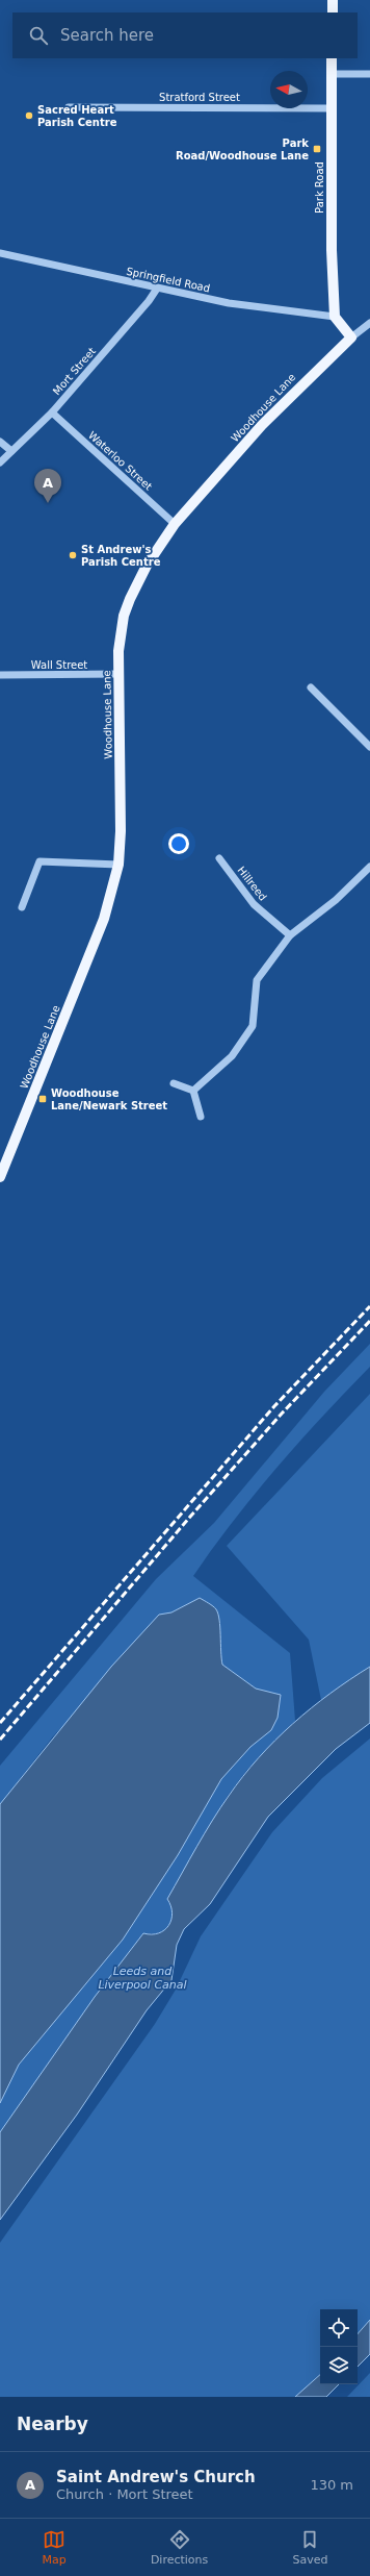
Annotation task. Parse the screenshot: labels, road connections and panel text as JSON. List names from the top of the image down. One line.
{"streets":{"main road":["Park Road","Woodhouse Lane"],"street":["Stratford Street","Springfield Road","Mort Street","Waterloo Street","Wall Street","Hillreed"]},"crossings":[["Stratford Street","Park Road"],["Park Road","Springfield Road"],["Springfield Road","Mort Street"],["Mort Street","Waterloo Street"],["Woodhouse Lane","Waterloo Street"],["Woodhouse Lane","Wall Street"]],"water":["Leeds and Liverpool Canal"],"places":{"other":["Sacred Heart Parish Centre","St Andrew's Parish Centre"],"transit":["Park Road/Woodhouse Lane","Woodhouse Lane/Newark Street"]},"north":"left","page":{"search":"Search here","pins":"A","heading":"Nearby","list":[{"mark":"A","name":"Saint Andrew's Church","note":"Church · Mort Street","value":"130 m"}],"nav":["Map","Directions","Saved"]}}
